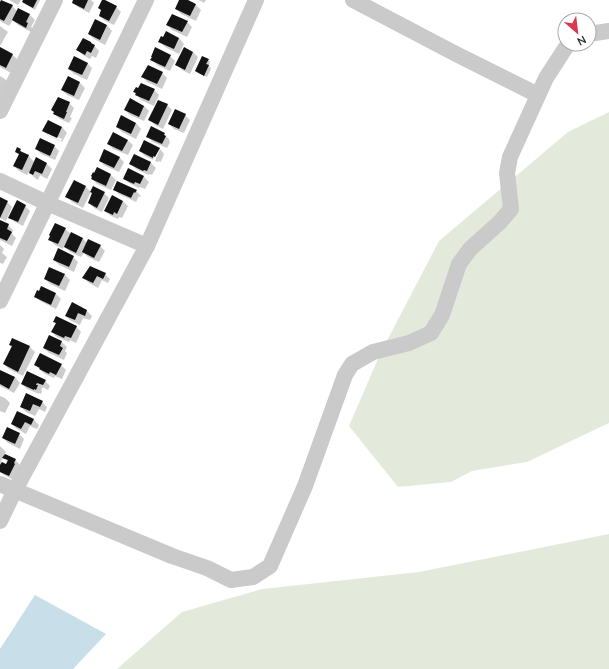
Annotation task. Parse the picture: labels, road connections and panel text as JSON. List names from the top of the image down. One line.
{"north":"bottom right"}
